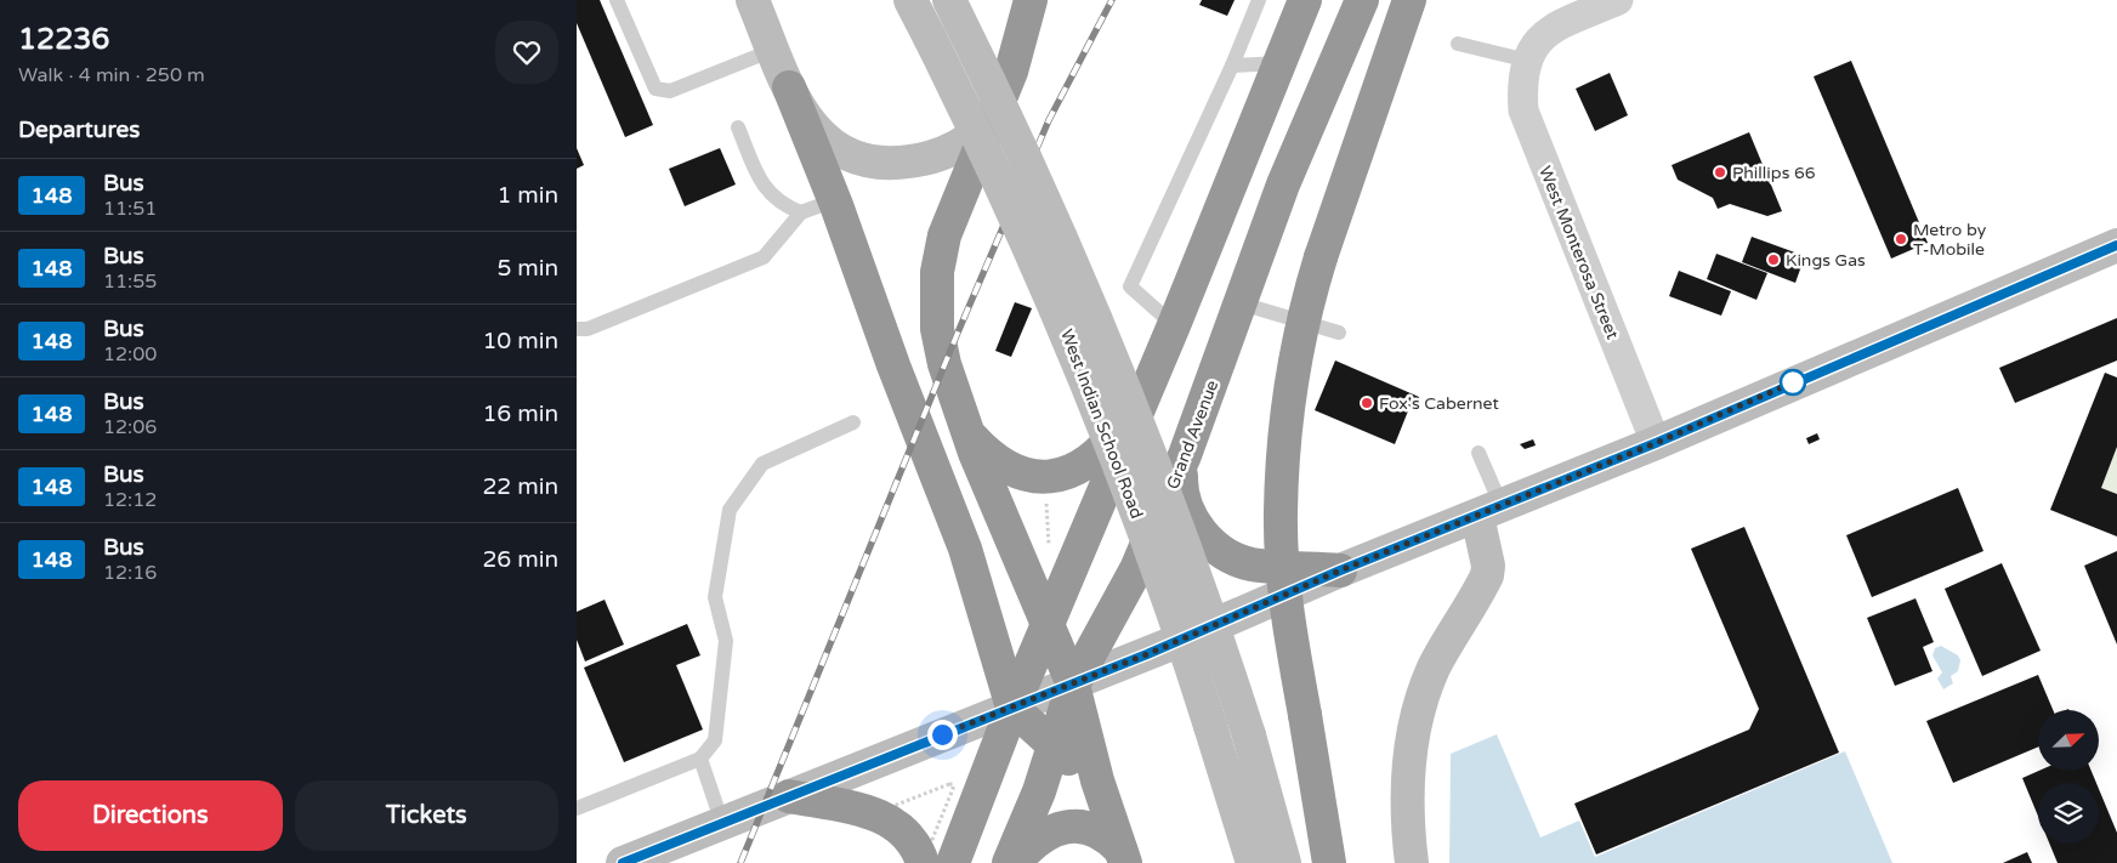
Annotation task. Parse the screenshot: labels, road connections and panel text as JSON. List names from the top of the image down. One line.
{"streets":{"highway":["Grand Avenue"],"main road":["West Indian School Road"],"street":["West Monterosa Street"]},"places":["Phillips 66","Metro by T-Mobile","Kings Gas","Fox's Cabernet"],"lines":["bus line 148"],"north":"top right","page":{"heading":[["12236","Walk · 4 min · 250 m"],"Departures"],"list":[{"mark":"148","name":"Bus","note":"11:51","value":"1 min"},{"mark":"148","name":"Bus","note":"11:55","value":"5 min"},{"mark":"148","name":"Bus","note":"12:00","value":"10 min"},{"mark":"148","name":"Bus","note":"12:06","value":"16 min"},{"mark":"148","name":"Bus","note":"12:12","value":"22 min"},{"mark":"148","name":"Bus","note":"12:16","value":"26 min"}],"buttons":["Directions","Tickets"]}}
